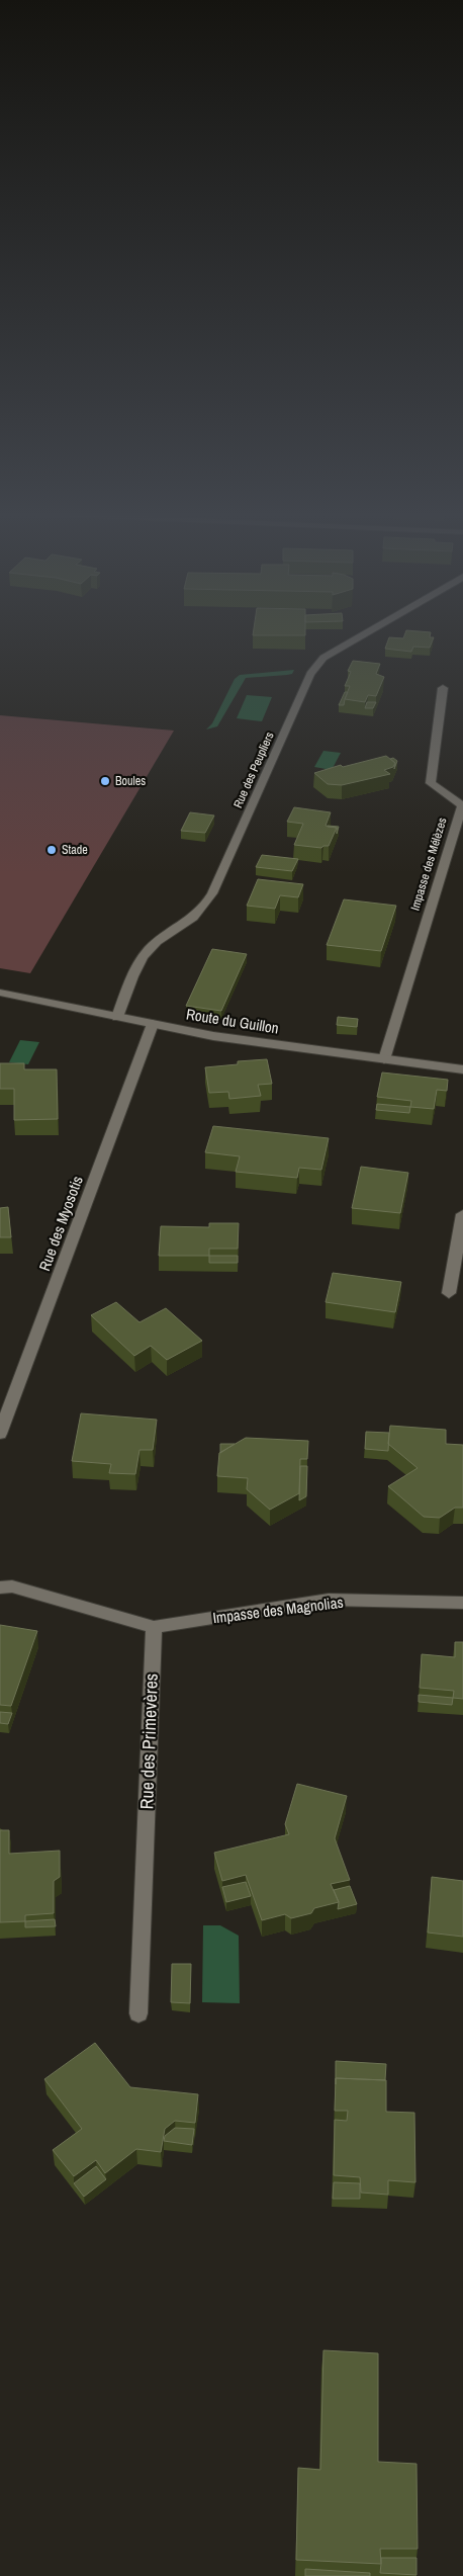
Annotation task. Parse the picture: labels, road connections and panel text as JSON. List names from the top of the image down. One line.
{"streets":{"street":["Rue des Peupliers","Impasse des Mélèzes","Route du Guillon","Rue des Myosotis","Impasse des Magnolias","Rue des Primevères"]},"crossings":[["Rue des Peupliers","Route du Guillon"],["Impasse des Mélèzes","Route du Guillon"],["Route du Guillon","Rue des Myosotis"],["Impasse des Magnolias","Rue des Primevères"]],"places":["Boules","Stade"]}
